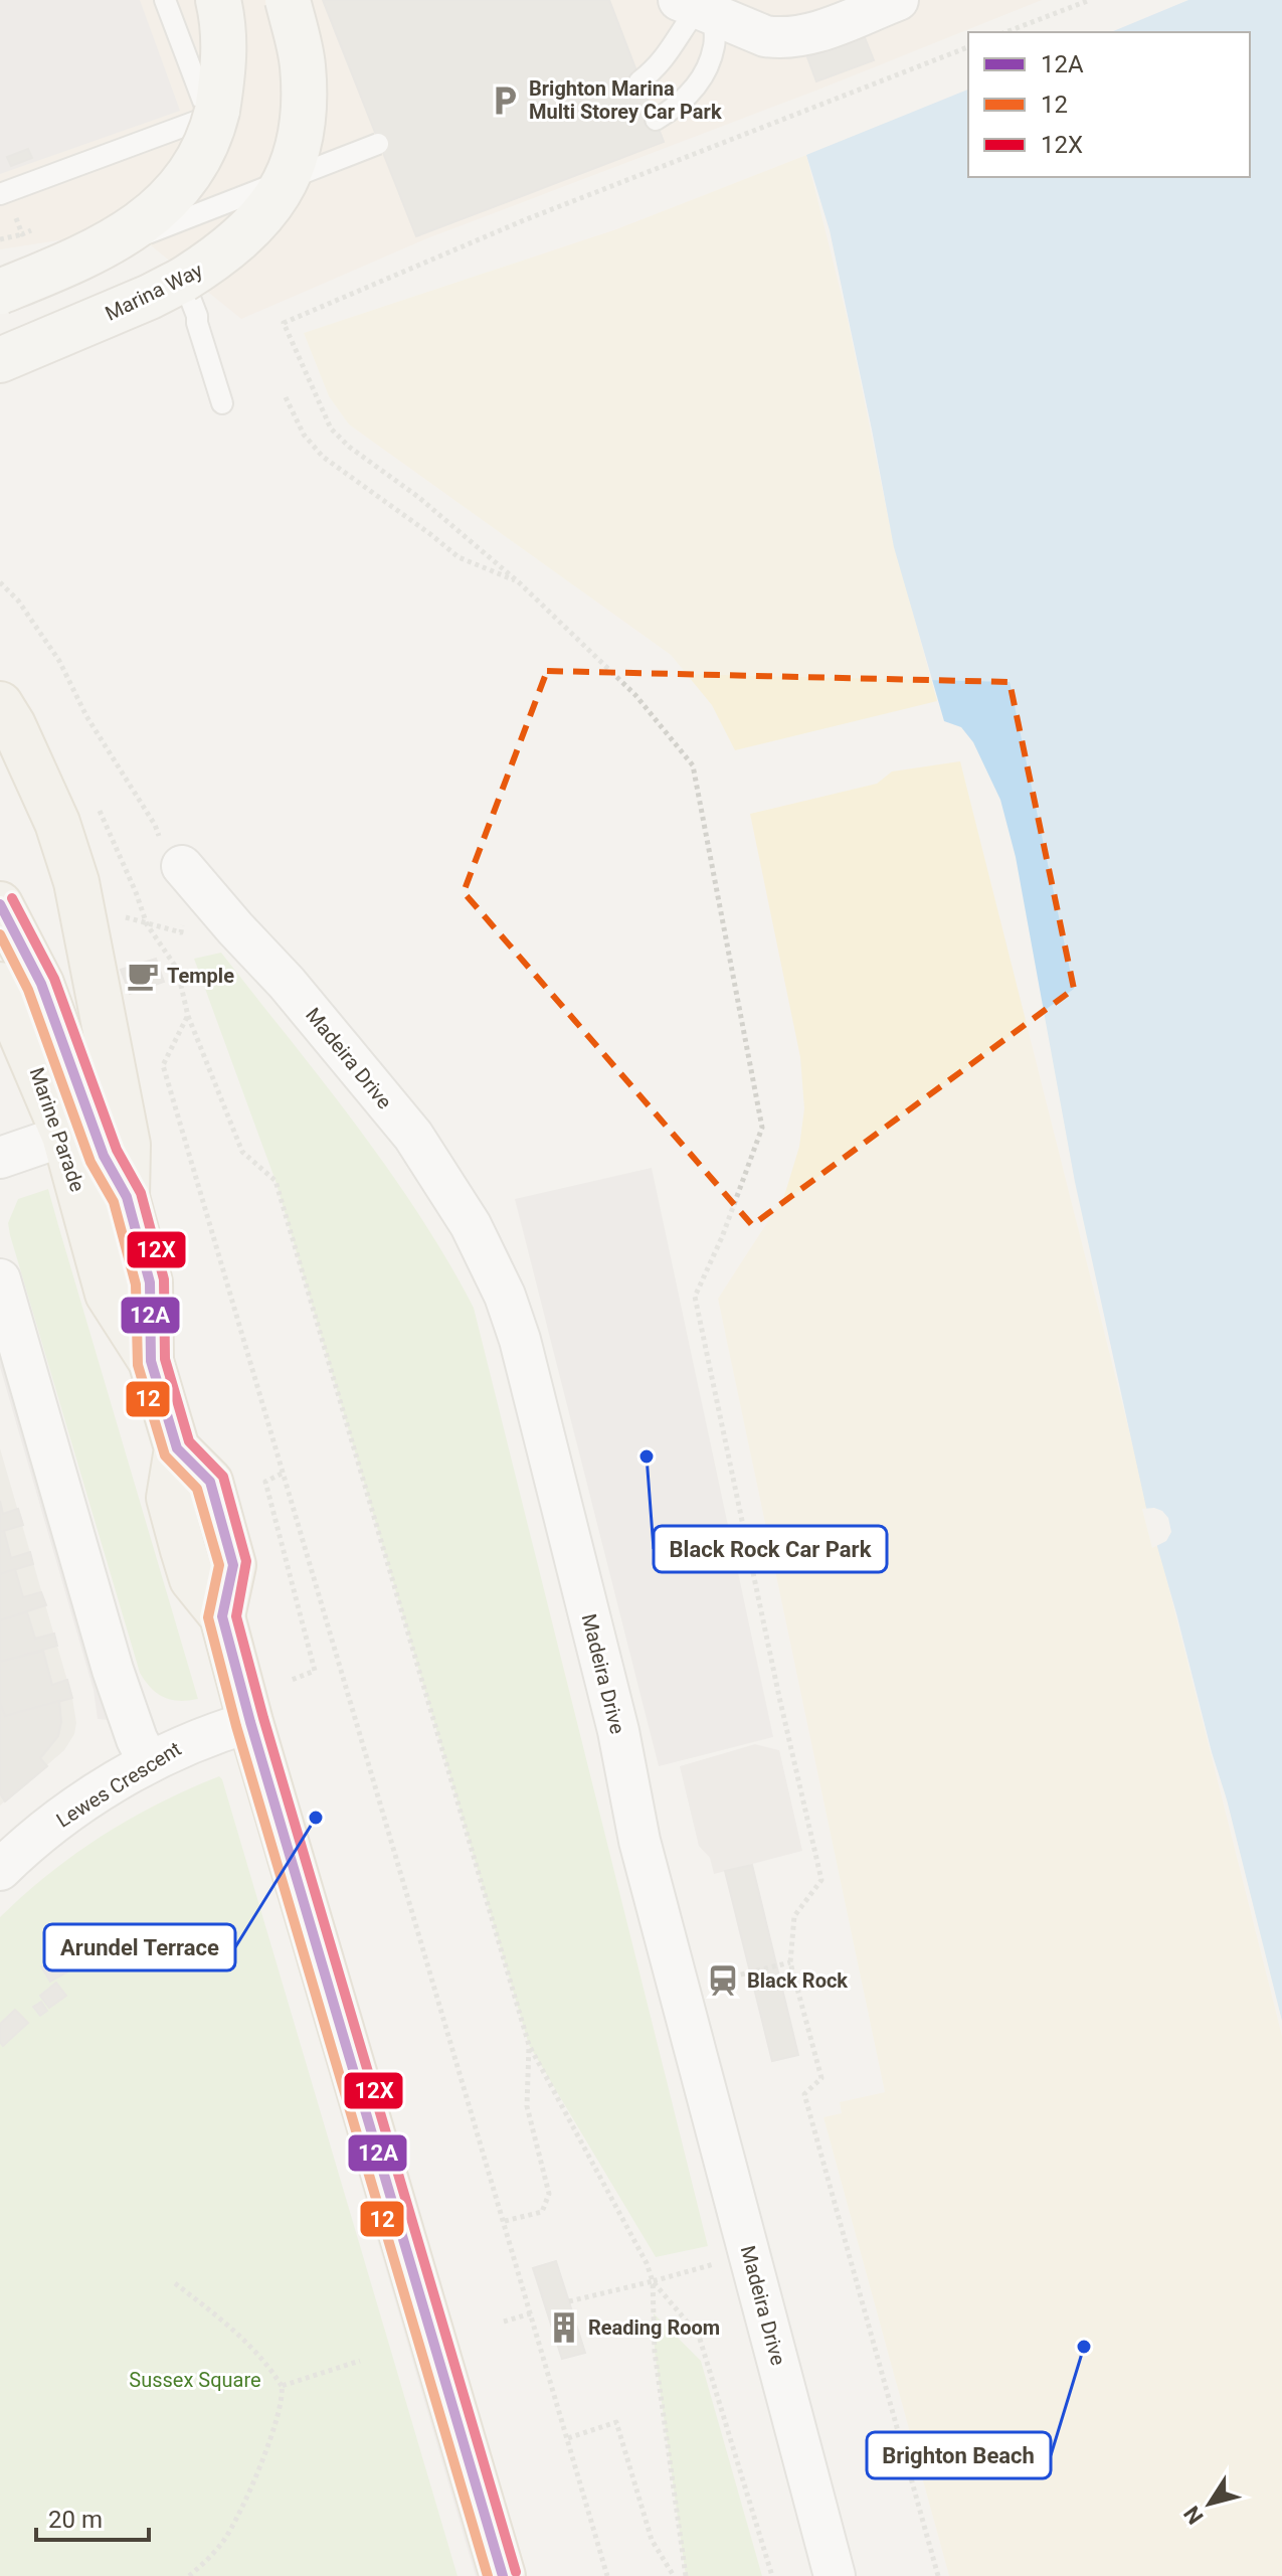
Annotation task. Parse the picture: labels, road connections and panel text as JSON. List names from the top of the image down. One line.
{"streets":{"main road":["Marine Parade"],"street":["Marina Way","Madeira Drive","Lewes Crescent"]},"crossings":[["Marine Parade","Lewes Crescent"]],"parks":["Sussex Square"],"places":{"parking":["Brighton Marina Multi Storey Car Park"],"cafe":["Temple"],"other":["Black Rock Car Park","Arundel Terrace","Brighton Beach"],"station":["Black Rock"],"building":["Reading Room"]},"lines":["transit line 12X","transit line 12A","transit line 12"],"legend":["12A","12","12X"],"scale_bar":"20 m","north":"bottom left"}
